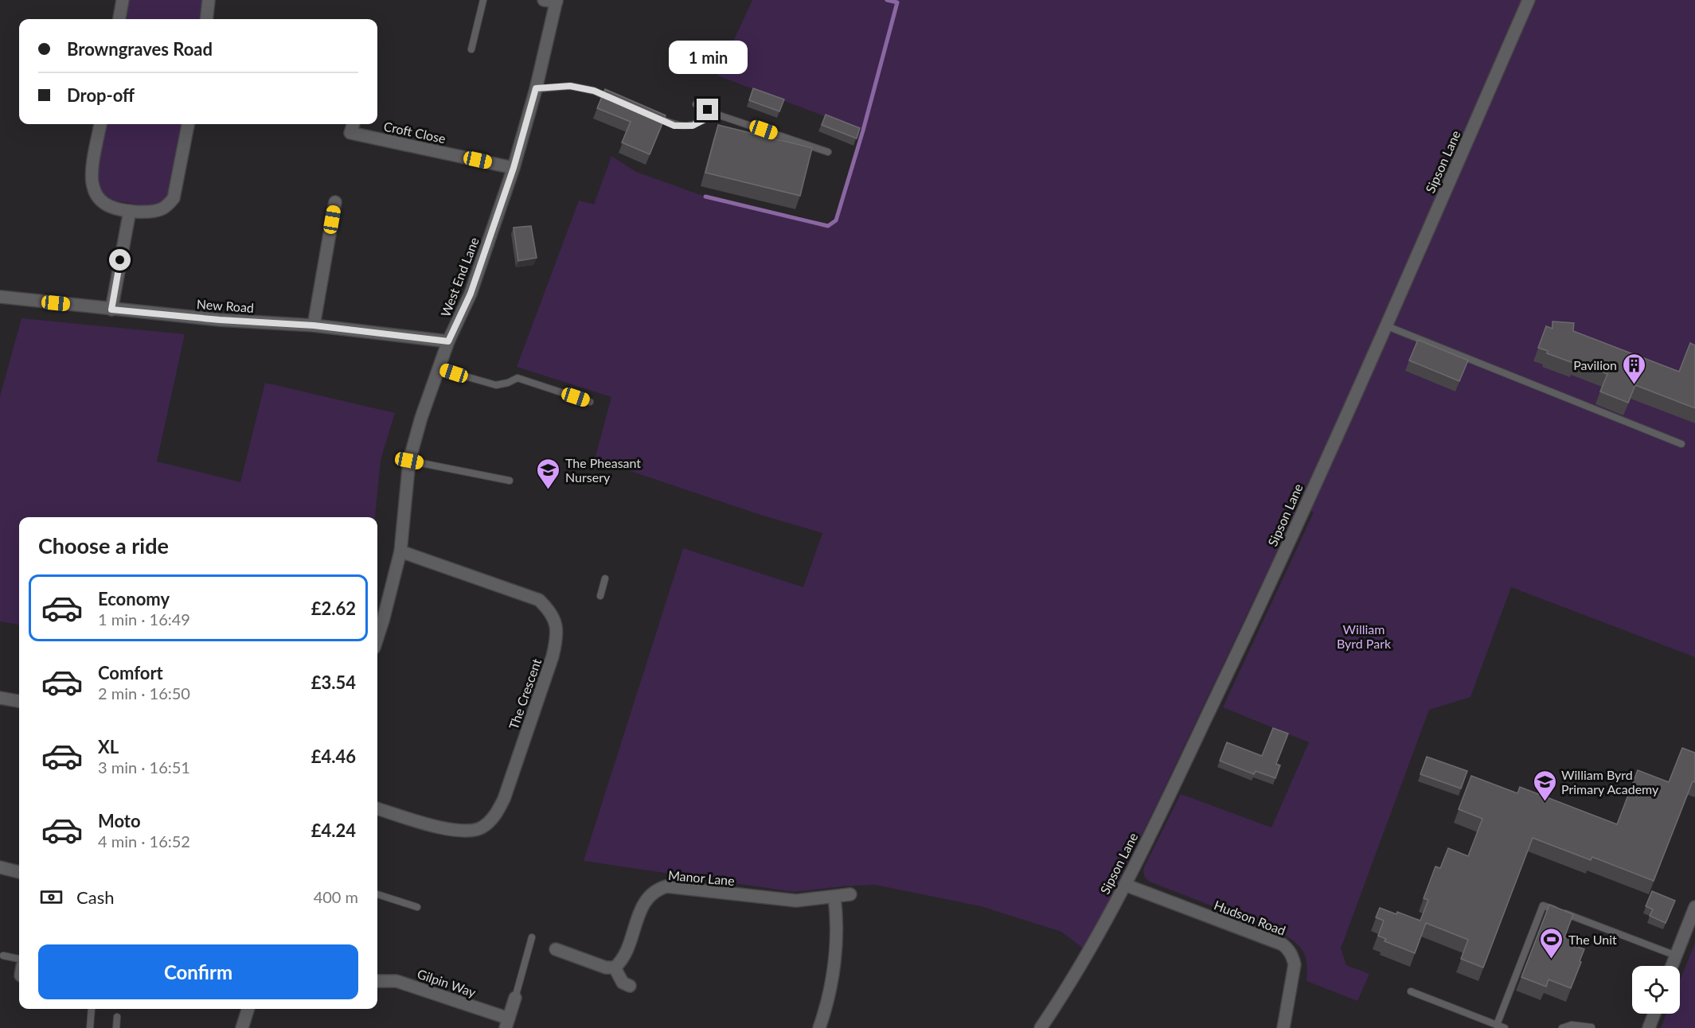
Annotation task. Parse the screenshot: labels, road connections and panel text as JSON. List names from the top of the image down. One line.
{"streets":{"street":["Croft Close","Sipson Lane","West End Lane","New Road","The Crescent","Manor Lane","Hudson Road","Gilpin Way"]},"crossings":[["Croft Close","West End Lane"],["Sipson Lane","Hudson Road"],["West End Lane","New Road"],["West End Lane","The Crescent"]],"parks":["William Byrd Park"],"places":{"building":["Pavilion"],"school or university":["The Pheasant Nursery","William Byrd Primary Academy"],"sports":["The Unit"]},"page":{"banner":["Browngraves Road","Drop-off"],"bubble":"1 min","heading":"Choose a ride","list":[{"name":"Economy","note":"1 min · 16:49","value":"£2.62"},{"name":"Comfort","note":"2 min · 16:50","value":"£3.54"},{"name":"XL","note":"3 min · 16:51","value":"£4.46"},{"name":"Moto","note":"4 min · 16:52","value":"£4.24"}],"pay":["Cash","400 m"],"buttons":"Confirm"}}
